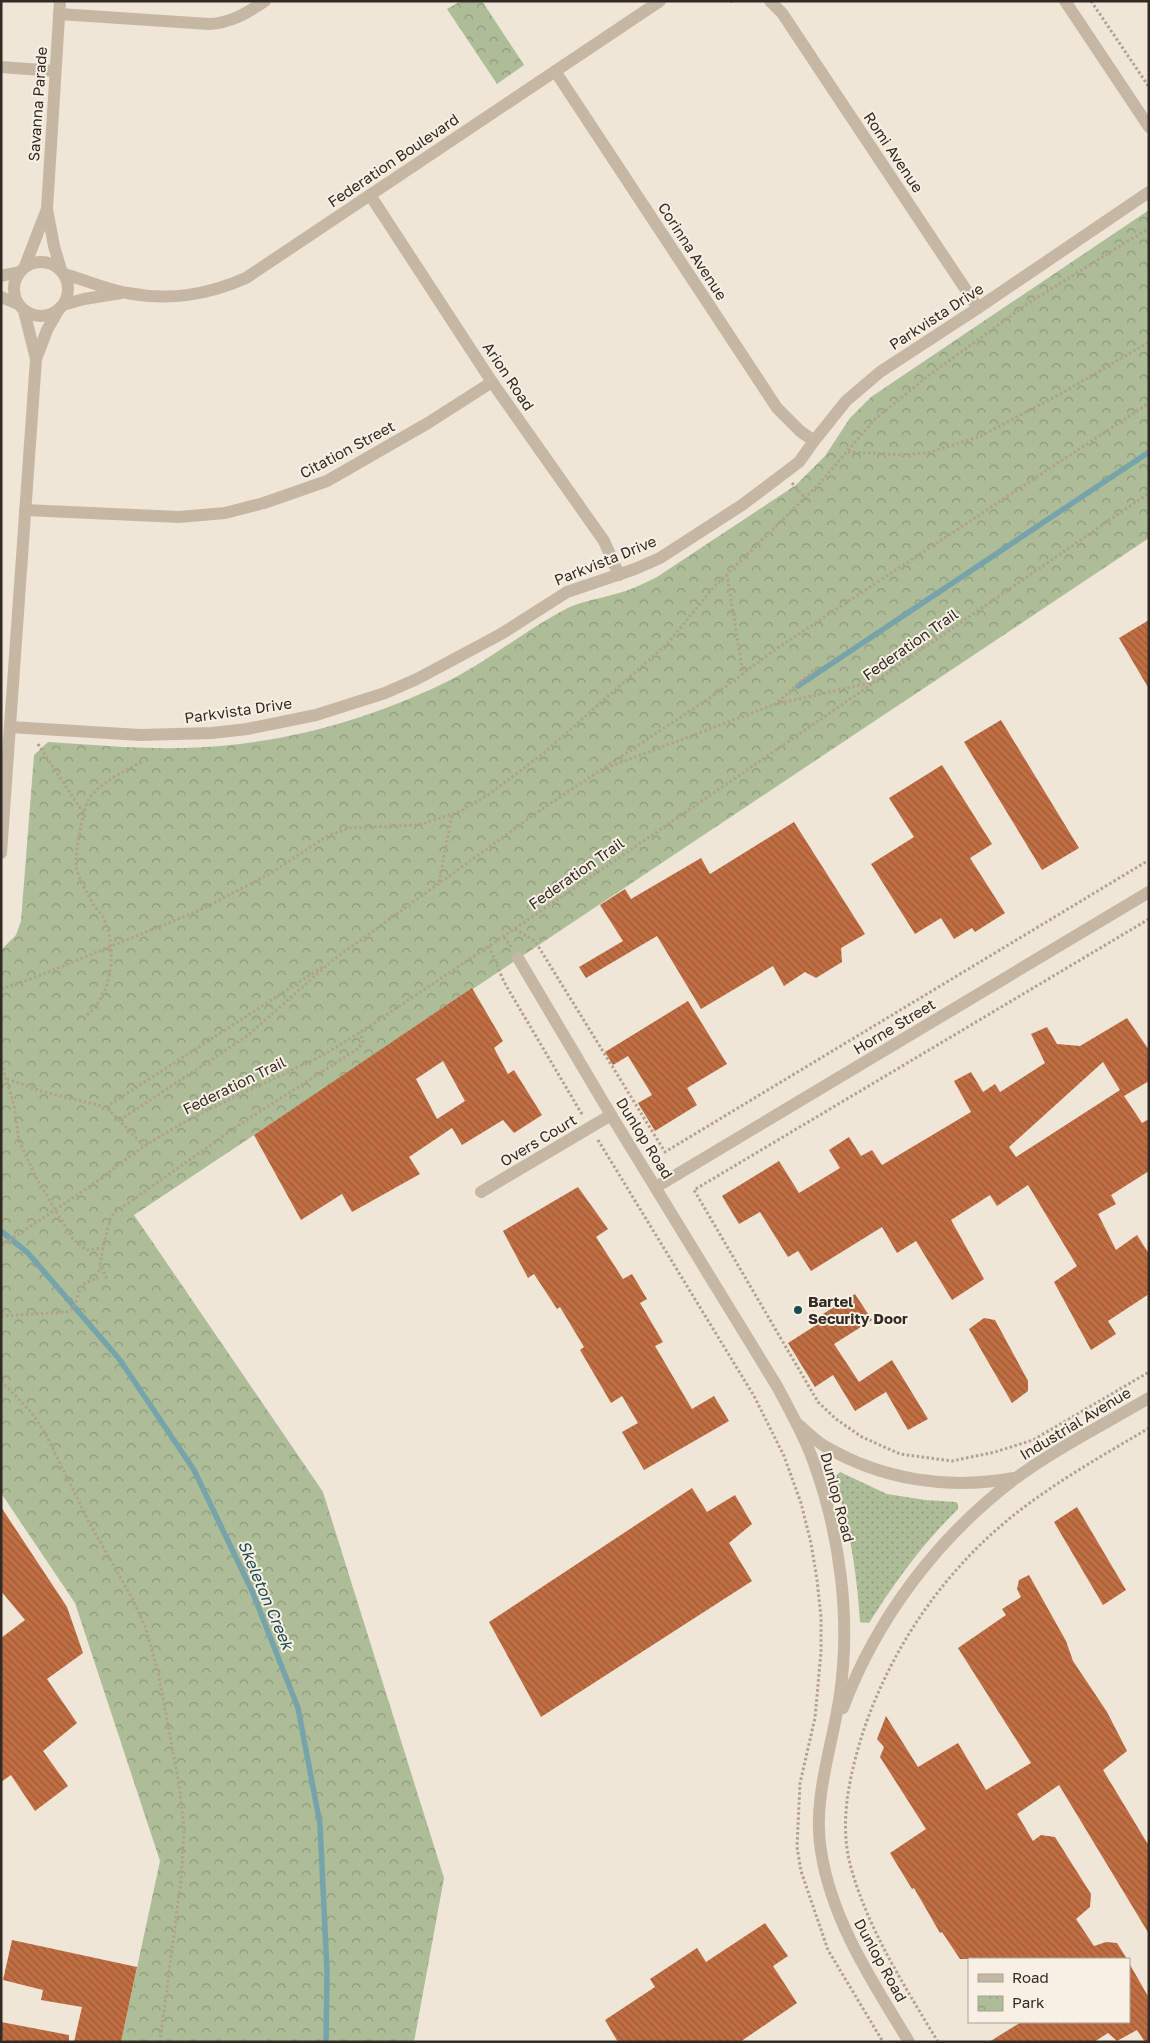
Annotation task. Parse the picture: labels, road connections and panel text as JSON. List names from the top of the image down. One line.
{"streets":{"street":["Savanna Parade","Romi Avenue","Federation Boulevard","Corinna Avenue","Parkvista Drive","Arion Road","Citation Street","Horne Street","Dunlop Road","Overs Court","Industrial Avenue"],"path":["Federation Trail"]},"crossings":[["Savanna Parade","Federation Boulevard"],["Romi Avenue","Parkvista Drive"],["Federation Boulevard","Corinna Avenue"],["Federation Boulevard","Arion Road"],["Corinna Avenue","Parkvista Drive"],["Parkvista Drive","Arion Road"],["Arion Road","Citation Street"],["Horne Street","Dunlop Road"],["Dunlop Road","Overs Court"],["Dunlop Road","Industrial Avenue"]],"water":["Skeleton Creek"],"places":["Bartel Security Door"],"legend":["Road","Park"]}
